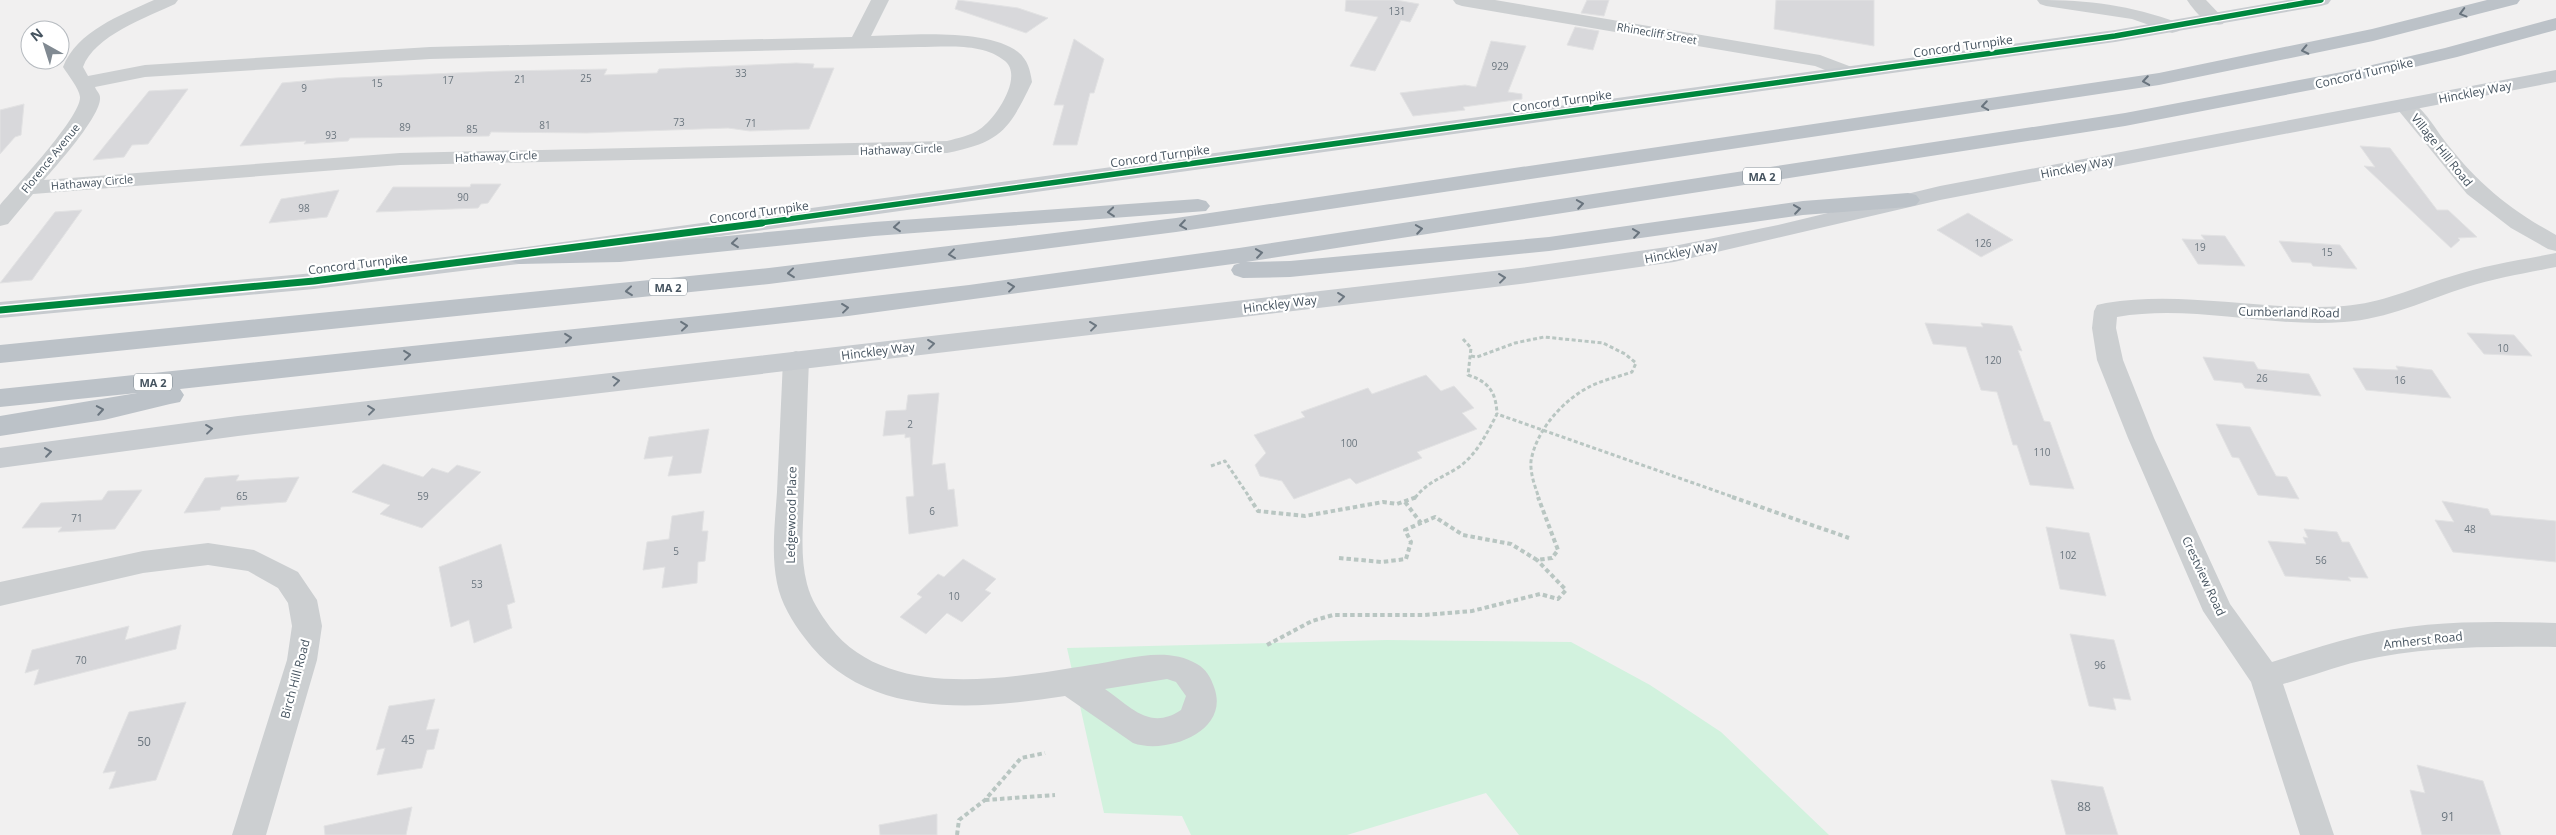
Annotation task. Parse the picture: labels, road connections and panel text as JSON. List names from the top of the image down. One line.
{"streets":{"highway":["Concord Turnpike","MA 2"],"main road":["Hinckley Way"],"street":["Rhinecliff Street","Hathaway Circle","Village Hill Road","Florence Avenue","Cumberland Road","Ledgewood Place","Crestview Road","Amherst Road","Birch Hill Road"]},"crossings":[["Rhinecliff Street","Concord Turnpike"],["Hinckley Way","Village Hill Road"],["Hinckley Way","Ledgewood Place"],["Hathaway Circle","Florence Avenue"],["Cumberland Road","Crestview Road"],["Crestview Road","Amherst Road"]],"one_way":["Hinckley Way"],"house_numbers":["131","929","33","25","21","17","15","9","73","71","81","89","85","93","90","98","126","19","15","10","120","26","16","2","100","110","65","59","6","71","48","5","102","56","53","10","70","96","45","50","88","91"],"north":"top left"}
